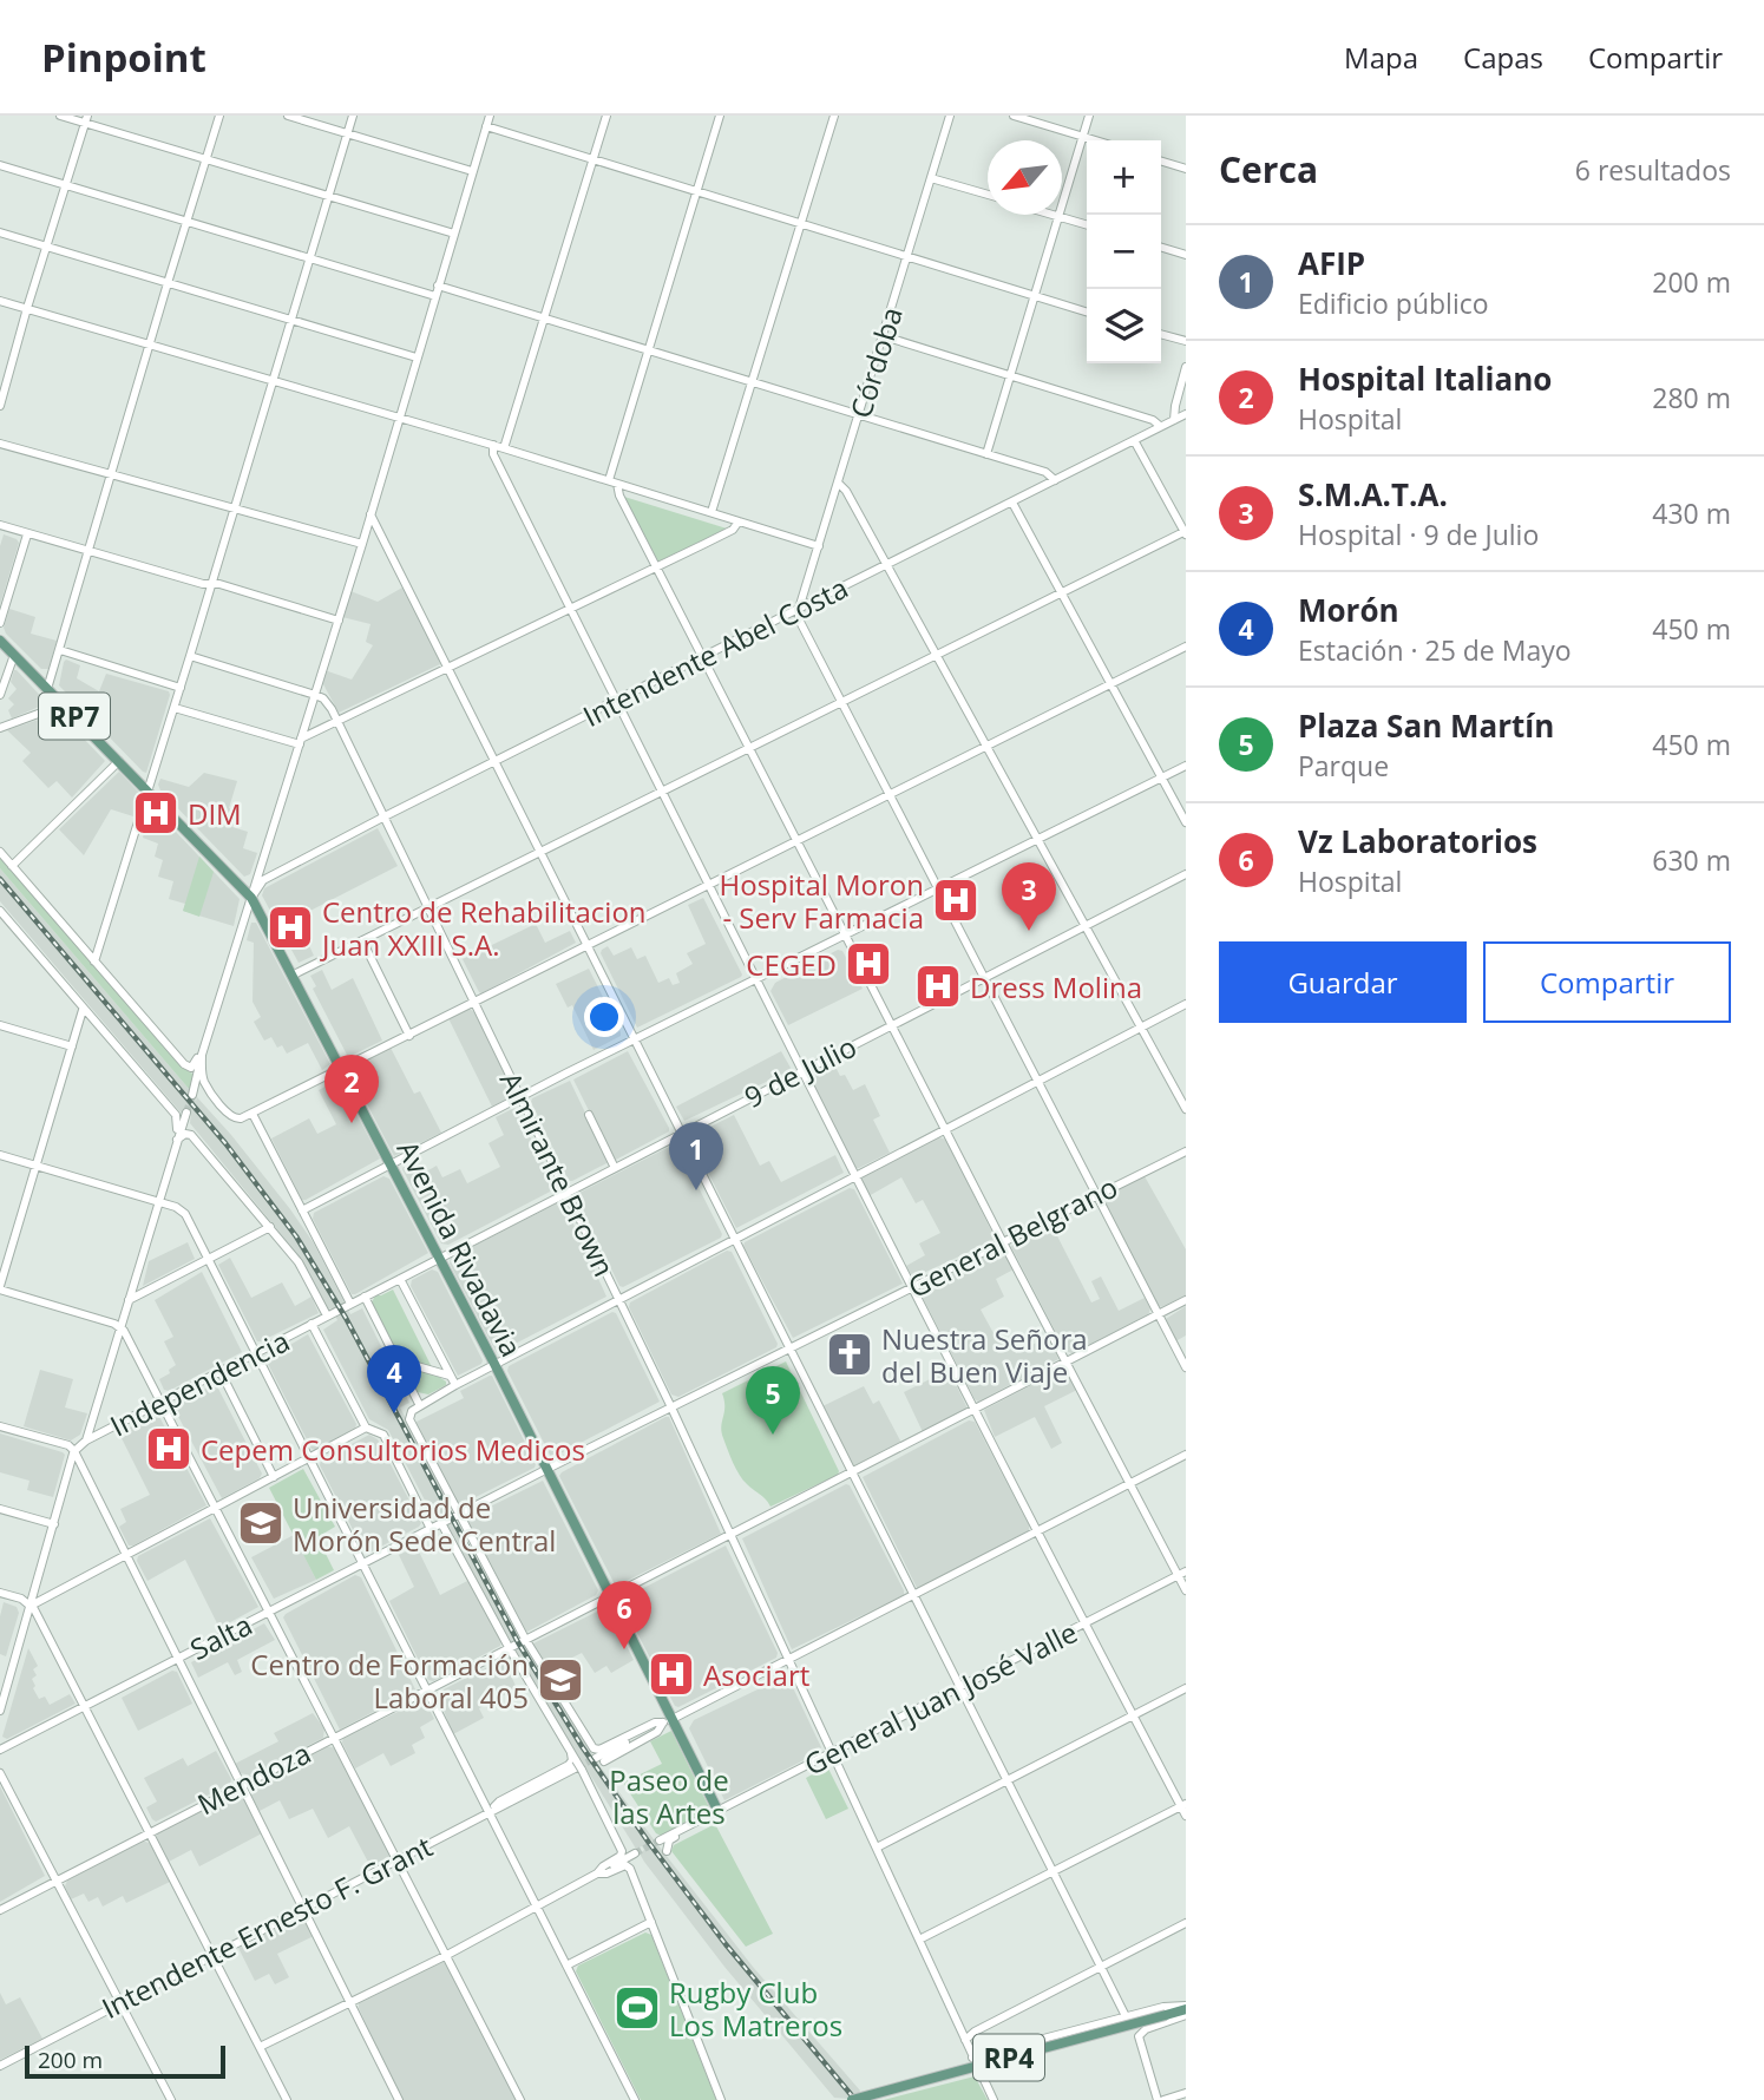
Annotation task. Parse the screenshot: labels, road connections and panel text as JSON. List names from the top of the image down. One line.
{"streets":{"main road":["RP7","Avenida Rivadavia","RP4"],"street":["Córdoba","Intendente Abel Costa","9 de Julio","Almirante Brown","General Belgrano","Independencia","Salta","General Juan José Valle","Mendoza","Intendente Ernesto F. Grant"]},"crossings":[["Córdoba","Intendente Abel Costa"],["Intendente Abel Costa","Almirante Brown"],["Intendente Abel Costa","Avenida Rivadavia"],["9 de Julio","Almirante Brown"],["9 de Julio","Avenida Rivadavia"],["9 de Julio","Independencia"],["Almirante Brown","General Belgrano"],["Almirante Brown","General Juan José Valle"],["Almirante Brown","Mendoza"],["General Belgrano","Avenida Rivadavia"],["General Belgrano","Salta"],["Avenida Rivadavia","General Juan José Valle"],["Avenida Rivadavia","Mendoza"]],"parks":["Paseo de las Artes"],"places":{"hospital":["DIM","Hospital Moron - Serv Farmacia","Centro de Rehabilitacion Juan XXIII S.A.","CEGED","Dress Molina","Cepem Consultorios Medicos","Asociart"],"church":["Nuestra Señora del Buen Viaje"],"school or university":["Universidad de Morón Sede Central","Centro de Formación Laboral 405"],"sports":["Rugby Club Los Matreros"]},"scale_bar":"200 m","north":"bottom left","page":{"header":"Pinpoint","nav":["Mapa","Capas","Compartir"],"heading":["Cerca","6 resultados"],"map_buttons":["+","−"],"list":[{"mark":"1","name":"AFIP","note":"Edificio público","value":"200 m"},{"mark":"2","name":"Hospital Italiano","note":"Hospital","value":"280 m"},{"mark":"3","name":"S.M.A.T.A.","note":"Hospital · 9 de Julio","value":"430 m"},{"mark":"4","name":"Morón","note":"Estación · 25 de Mayo","value":"450 m"},{"mark":"5","name":"Plaza San Martín","note":"Parque","value":"450 m"},{"mark":"6","name":"Vz Laboratorios","note":"Hospital","value":"630 m"}],"pins":["3","2","1","4","5","6"],"buttons":["Guardar","Compartir"],"scale":"200 m"}}
